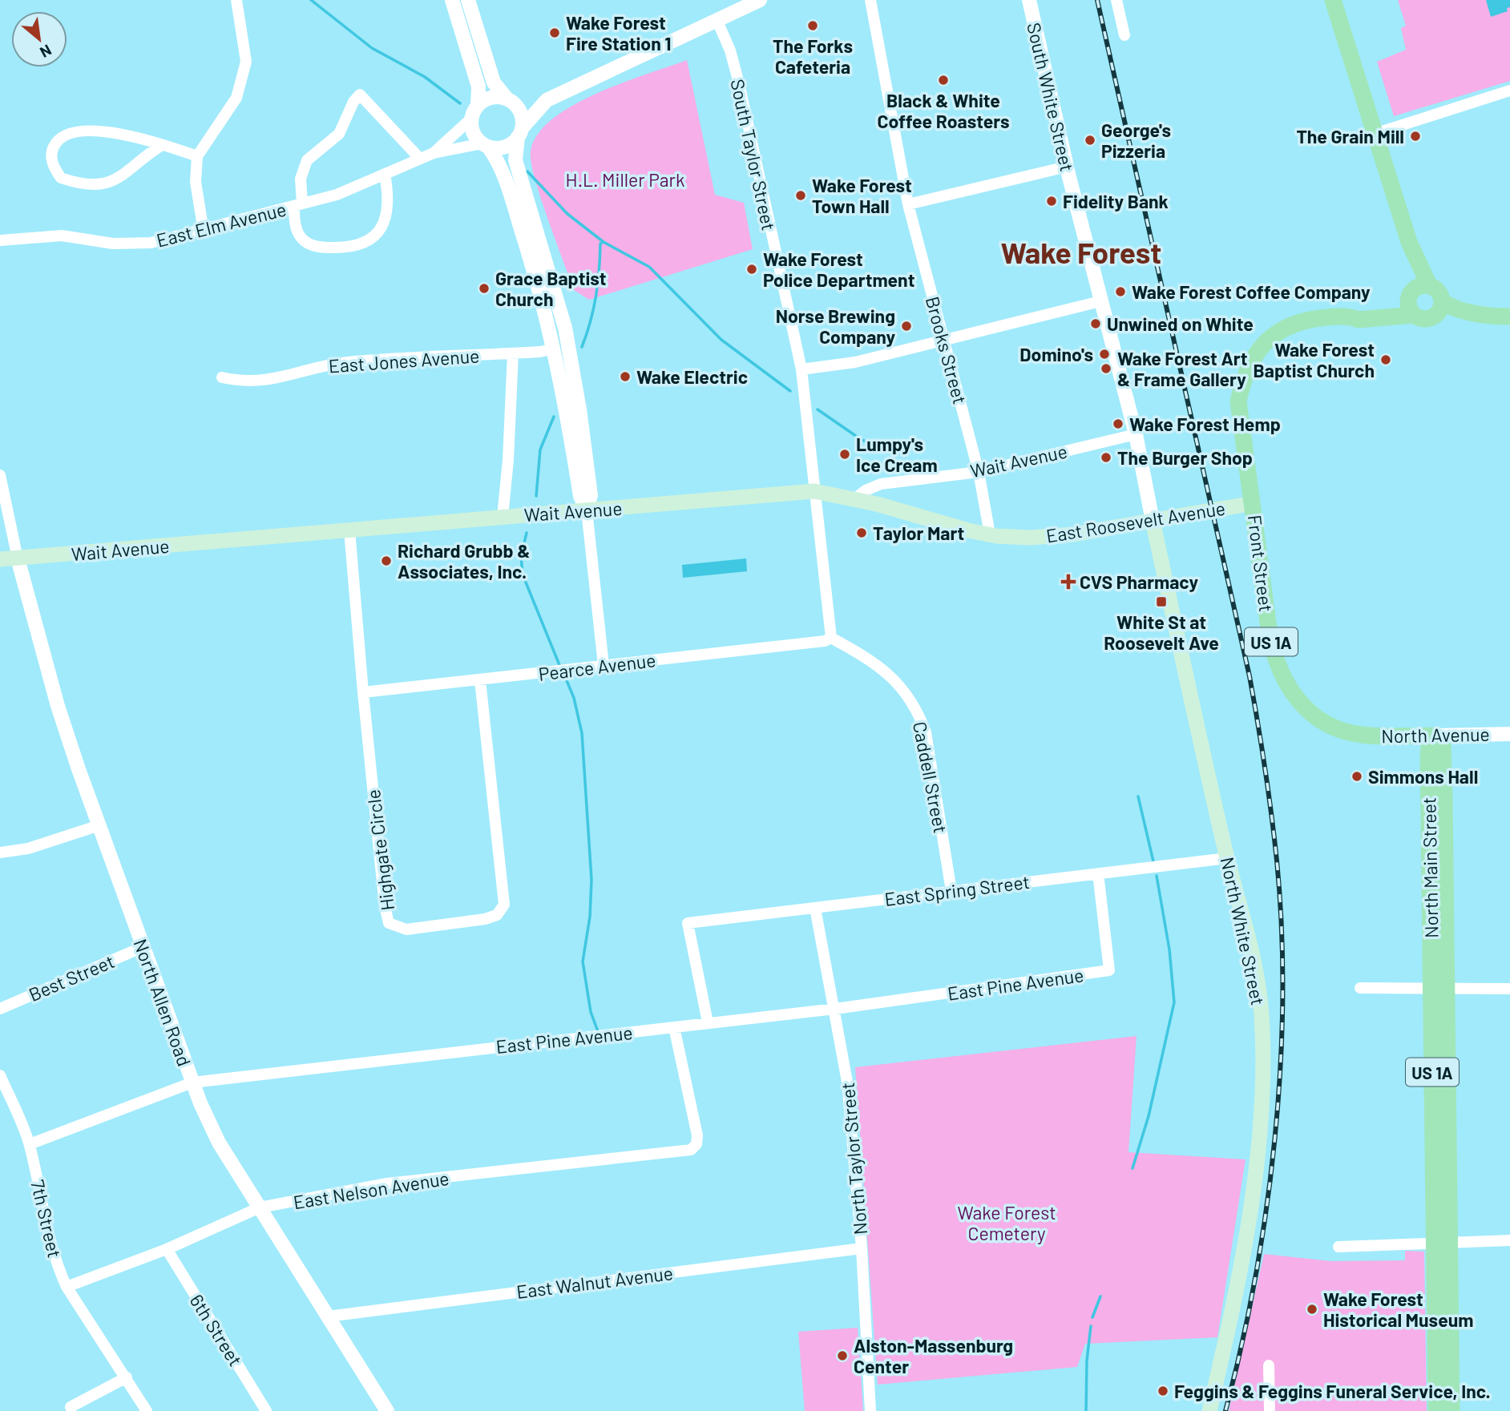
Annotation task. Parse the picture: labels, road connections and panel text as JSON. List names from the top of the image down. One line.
{"streets":{"main road":["Wait Avenue","East Roosevelt Avenue","Front Street","US 1A","North Avenue","North Main Street","North White Street"],"street":["South White Street","South Taylor Street","East Elm Avenue","Brooks Street","East Jones Avenue","Pearce Avenue","Caddell Street","Highgate Circle","East Spring Street","Best Street","East Pine Avenue","North Allen Road","North Taylor Street","East Nelson Avenue","7th Street","East Walnut Avenue","6th Street"]},"crossings":[["South White Street","Wait Avenue"],["South White Street","East Roosevelt Avenue"],["South White Street","North White Street"],["South Taylor Street","Wait Avenue"],["Brooks Street","Wait Avenue"],["Brooks Street","East Roosevelt Avenue"],["Wait Avenue","East Roosevelt Avenue"],["Wait Avenue","Highgate Circle"],["Wait Avenue","North Allen Road"],["East Roosevelt Avenue","Front Street"],["East Roosevelt Avenue","North White Street"],["Front Street","US 1A"],["Front Street","North Avenue"],["Pearce Avenue","Caddell Street"],["Pearce Avenue","Highgate Circle"],["North Avenue","North Main Street"],["Caddell Street","East Spring Street"],["East Spring Street","North White Street"],["East Spring Street","East Pine Avenue"],["East Spring Street","North Taylor Street"],["Best Street","North Allen Road"],["East Pine Avenue","North Allen Road"],["East Pine Avenue","North Taylor Street"],["East Pine Avenue","East Nelson Avenue"],["East Pine Avenue","7th Street"],["North Allen Road","East Nelson Avenue"],["North Allen Road","East Walnut Avenue"],["North Taylor Street","East Walnut Avenue"],["East Nelson Avenue","7th Street"],["East Nelson Avenue","6th Street"]],"districts":["Wake Forest"],"parks":["H.L. Miller Park","Wake Forest Cemetery"],"places":{"other":["The Forks Cafeteria","Wake Forest Fire Station 1","Black & White Coffee Roasters","The Grain Mill","George's Pizzeria","Wake Forest Town Hall","Fidelity Bank","Wake Forest Police Department","Grace Baptist Church","Wake Forest Coffee Company","Unwined on White","Norse Brewing Company","Domino's","Wake Forest Baptist Church","Wake Forest Art & Frame Gallery","Wake Electric","Wake Forest Hemp","Lumpy's Ice Cream","The Burger Shop","Taylor Mart","Richard Grubb & Associates, Inc.","Simmons Hall","Wake Forest Historical Museum","Alston-Massenburg Center","Feggins & Feggins Funeral Service, Inc."],"health":["CVS Pharmacy"],"transit":["White St at Roosevelt Ave"]},"north":"bottom right"}
